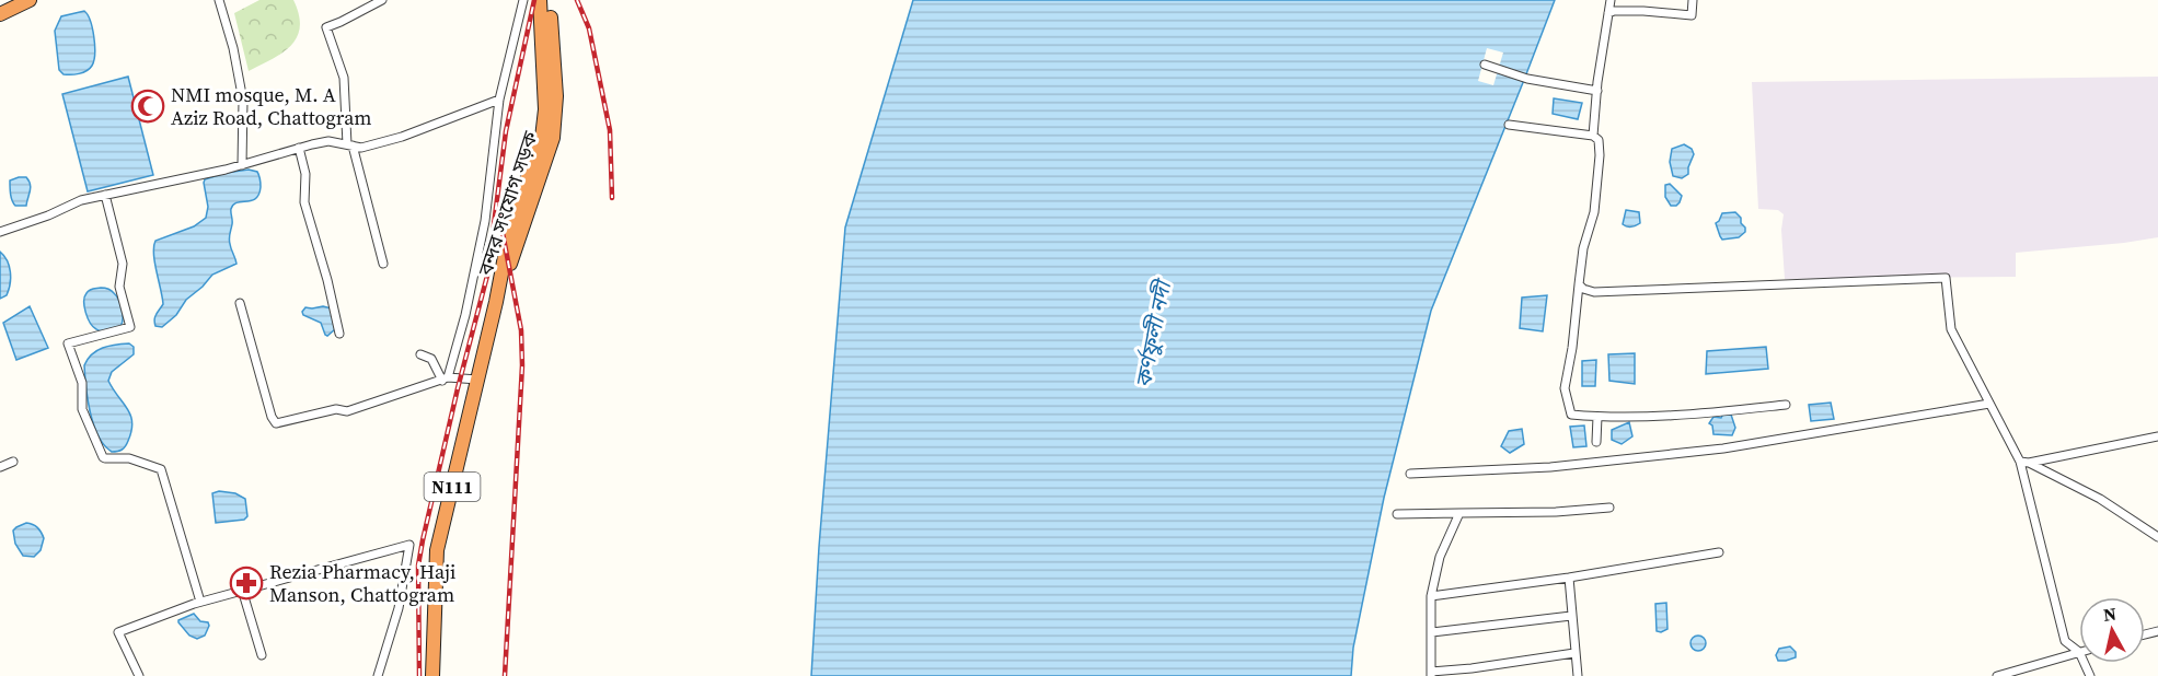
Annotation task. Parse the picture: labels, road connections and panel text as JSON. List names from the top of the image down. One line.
{"streets":{"highway":["বন্দর সংযোগ সড়ক","N111"]},"crossings":[["বন্দর সংযোগ সড়ক","N111"]],"water":["কর্ণফুলী নদী"],"places":{"mosque":["NMI mosque, M. A Aziz Road, Chattogram"],"pharmacy":["Rezia Pharmacy, Haji Manson, Chattogram"]},"north":"top"}
